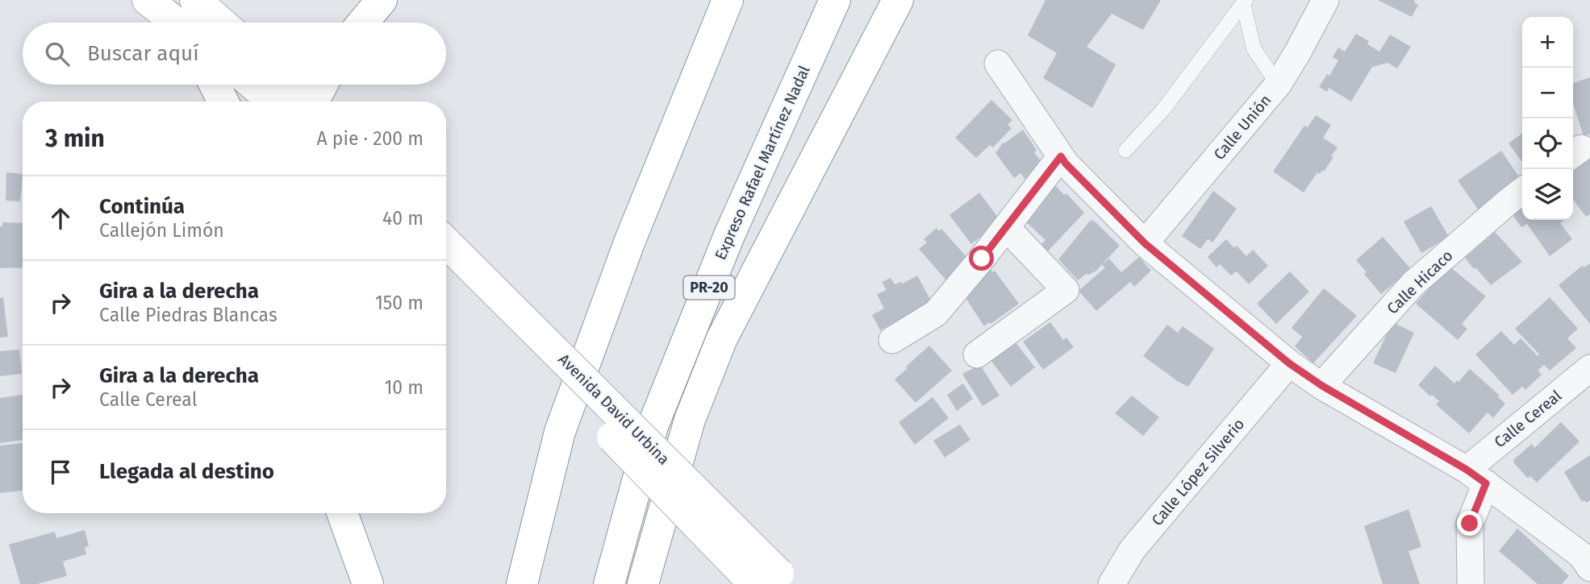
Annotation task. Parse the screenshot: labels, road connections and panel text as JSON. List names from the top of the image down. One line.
{"streets":{"main road":["Expreso Rafael Martínez Nadal","PR-20","Avenida David Urbina"],"street":["Calle Unión","Calle Hicaco","Calle Cereal","Calle López Silverio"]},"page":{"map_buttons":["+","−"],"search":"Buscar aquí","heading":["3 min","A pie · 200 m"],"list":[["Continúa","Callejón Limón","40 m"],["Gira a la derecha","Calle Piedras Blancas","150 m"],["Gira a la derecha","Calle Cereal","10 m"],"Llegada al destino"]}}
